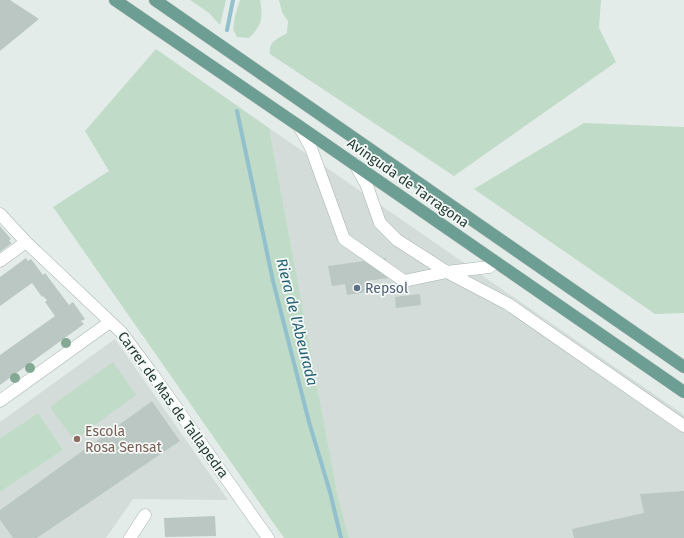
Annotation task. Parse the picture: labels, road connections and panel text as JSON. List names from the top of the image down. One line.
{"streets":{"main road":["Avinguda de Tarragona"],"street":["Carrer de Mas de Tallapedra"]},"water":["Riera de l'Abeurada"],"places":["Repsol","Escola Rosa Sensat"]}
